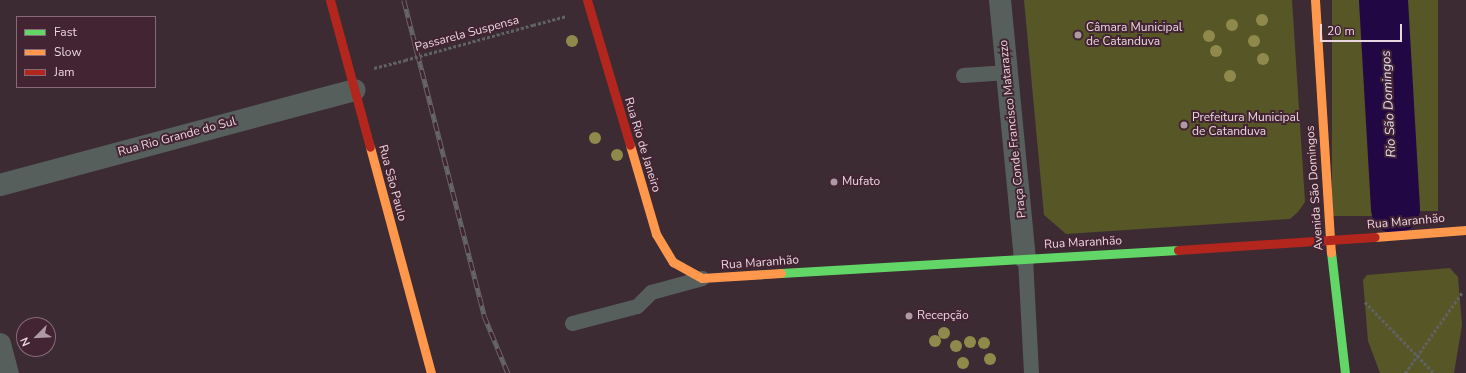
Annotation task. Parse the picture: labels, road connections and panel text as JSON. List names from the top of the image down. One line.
{"streets":{"street":["Praça Conde Francisco Matarazzo","Rua Rio Grande do Sul","Rua Rio de Janeiro","Rua São Paulo","Avenida São Domingos","Rua Maranhão"],"path":["Passarela Suspensa"]},"crossings":[["Passarela Suspensa","Rua Rio Grande do Sul"],["Passarela Suspensa","Rua Rio de Janeiro"],["Passarela Suspensa","Rua São Paulo"],["Praça Conde Francisco Matarazzo","Rua Maranhão"],["Rua Rio Grande do Sul","Rua São Paulo"],["Rua Rio de Janeiro","Rua Maranhão"],["Avenida São Domingos","Rua Maranhão"]],"water":["Rio São Domingos"],"places":["Câmara Municipal de Catanduva","Prefeitura Municipal de Catanduva","Mufato","Recepção"],"legend":["Fast","Slow","Jam"],"scale_bar":"20 m","north":"bottom left"}
